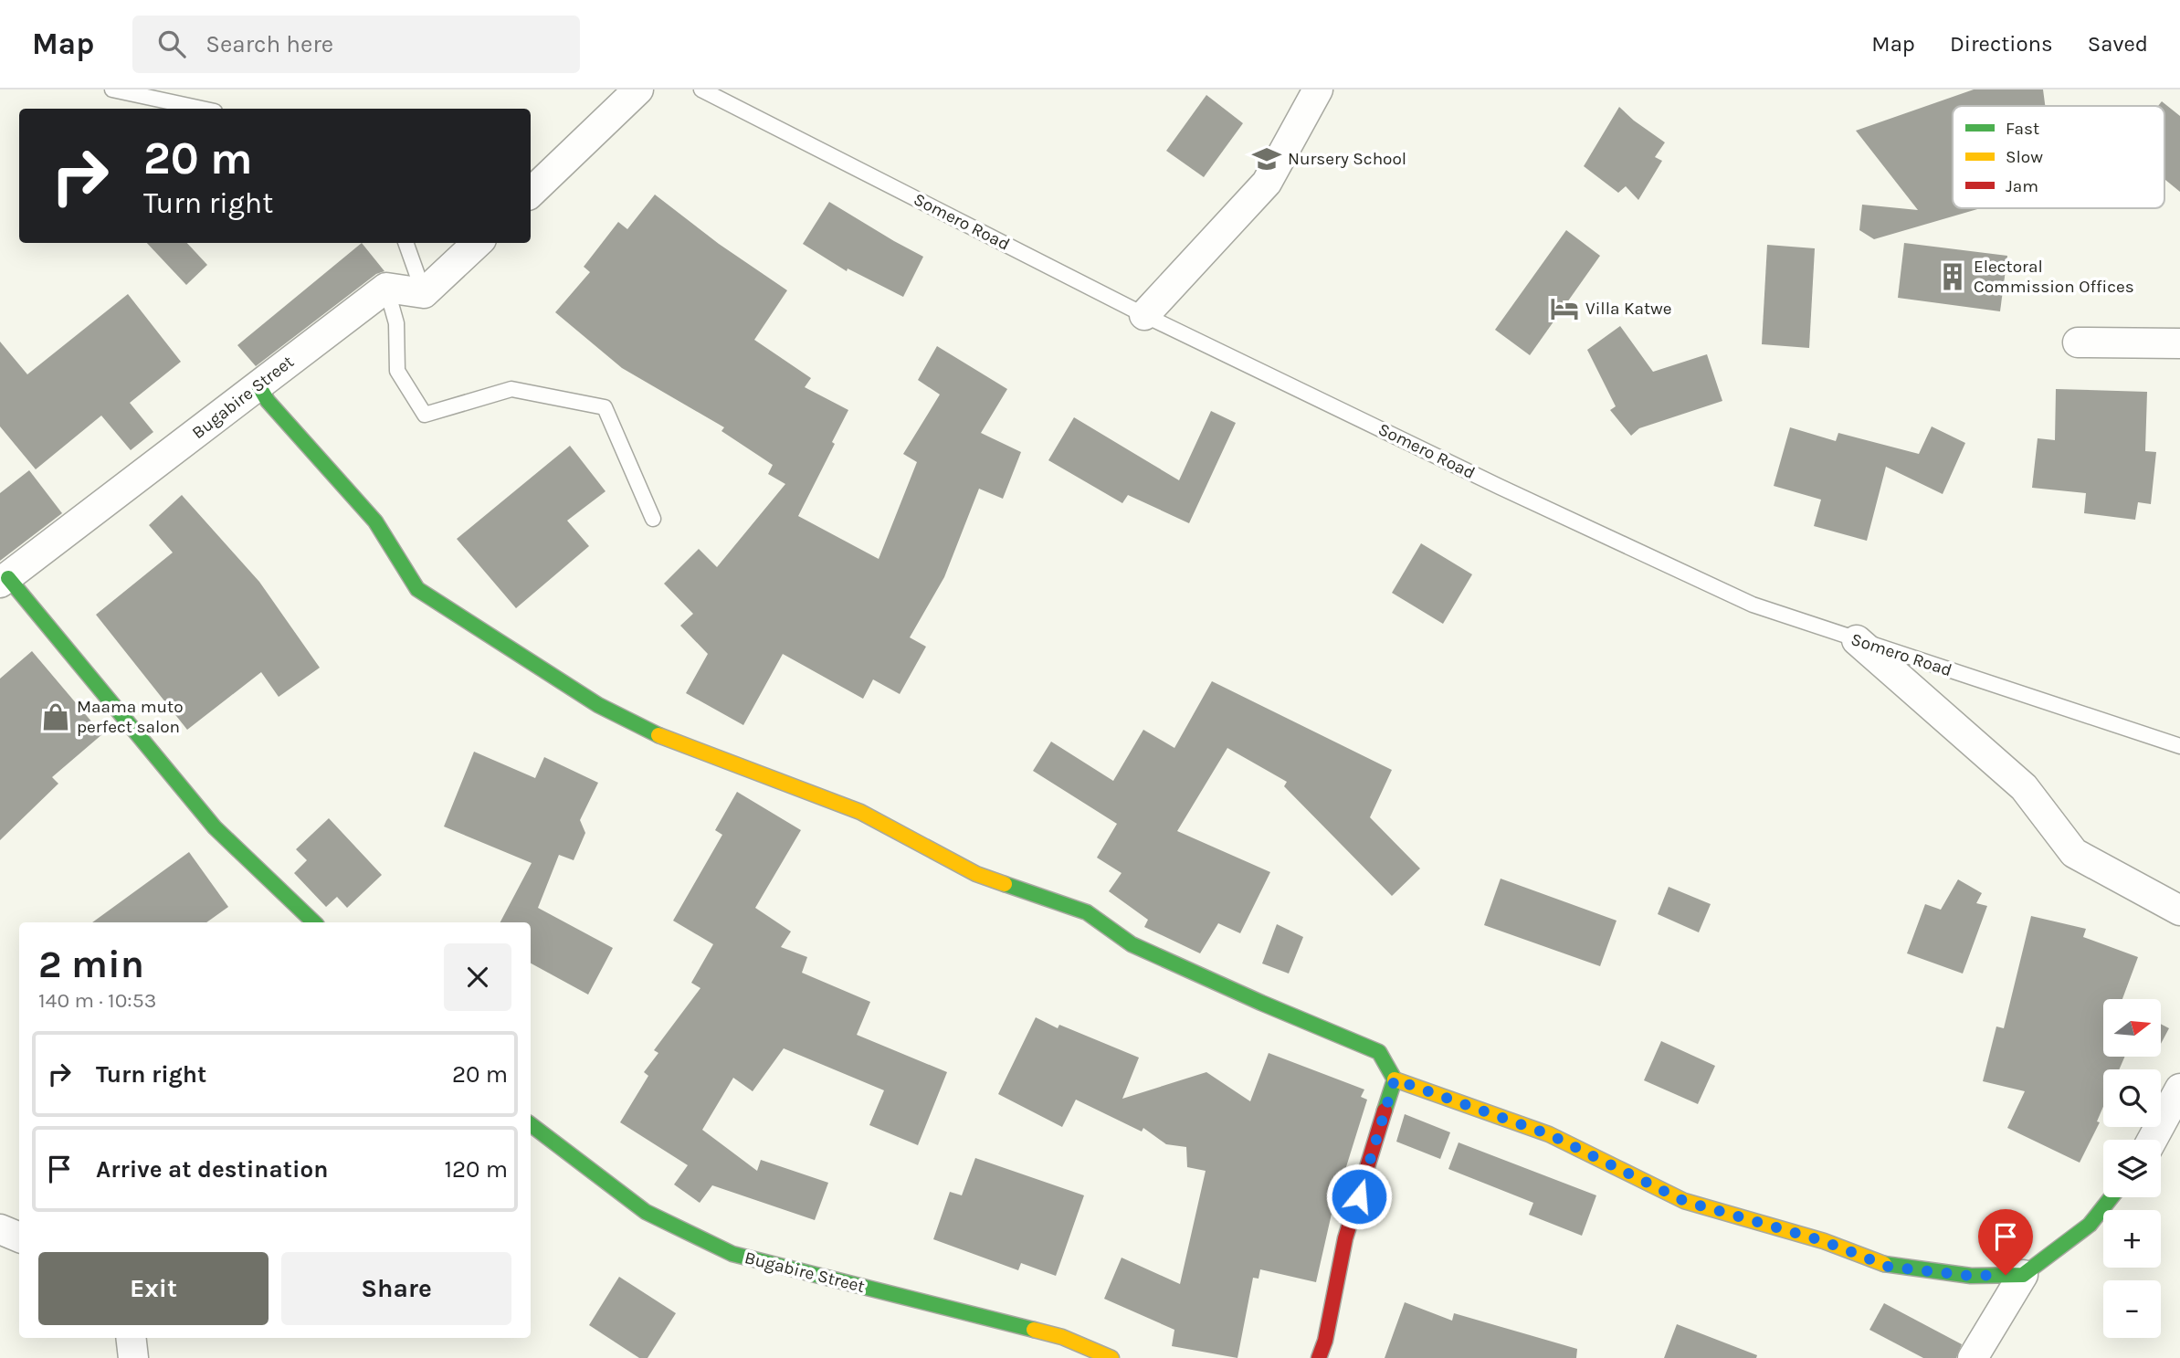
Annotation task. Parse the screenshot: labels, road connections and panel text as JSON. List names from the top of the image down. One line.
{"streets":{"street":["Bugabire Street"],"lane":["Somero Road"]},"places":{"school or university":["Nursery School"],"building":["Electoral Commission Offices"],"hotel":["Villa Katwe"],"shop":["Maama muto perfect salon"]},"legend":["Fast","Slow","Jam"],"north":"right","page":{"header":"Map","search":"Search here","nav":["Map","Directions","Saved"],"turn":["20 m","Turn right"],"heading":["2 min","140 m · 10:53"],"map_buttons":["+","−"],"list":[{"name":"Turn right","value":"20 m"},{"name":"Arrive at destination","value":"120 m"}],"buttons":["Exit","Share"]}}
